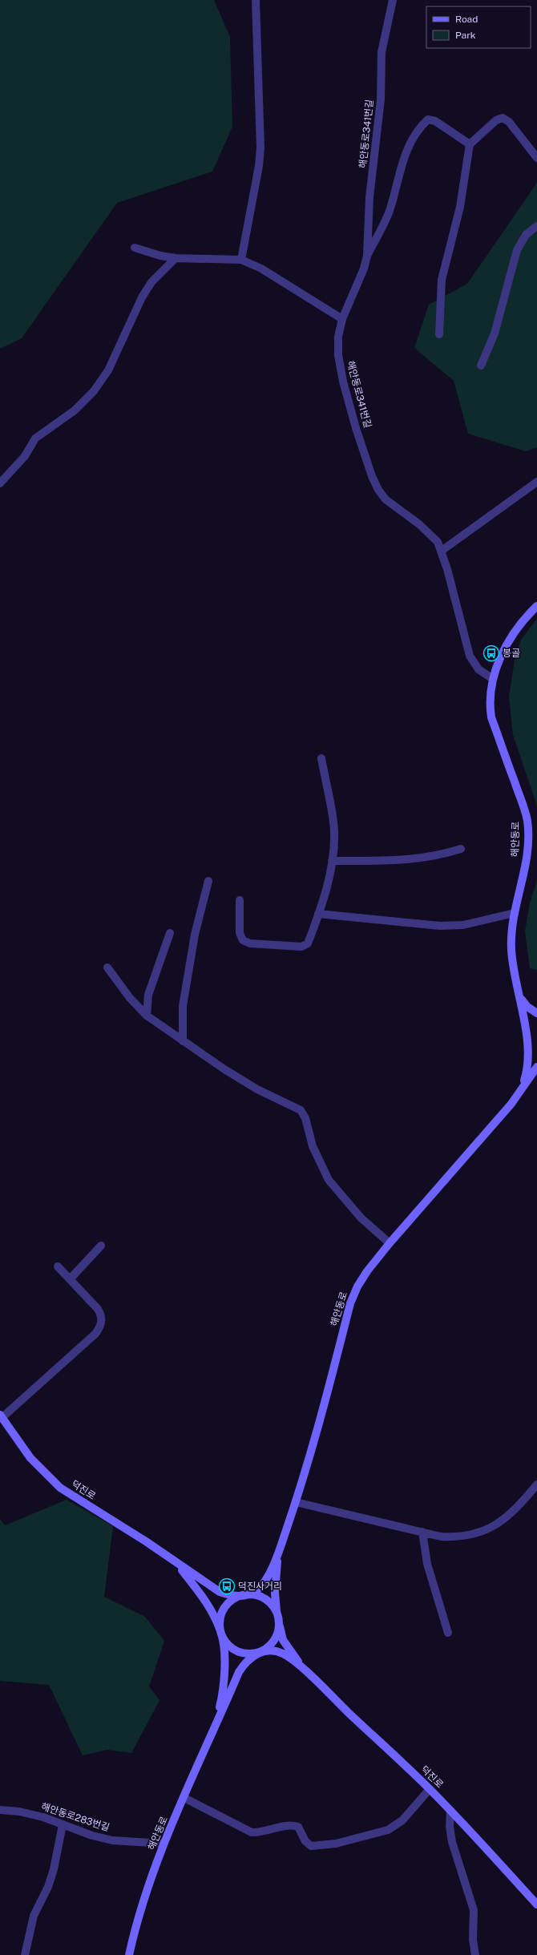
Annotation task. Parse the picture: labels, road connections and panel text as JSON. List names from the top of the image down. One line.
{"streets":{"street":["해안동로341번길","해안동로","덕진로","해안동로283번길"]},"crossings":[["해안동로341번길","해안동로"],["해안동로","덕진로"],["해안동로","해안동로283번길"]],"places":{"bus stop":["봉골","덕진사거리"]},"legend":["Road","Park"]}
